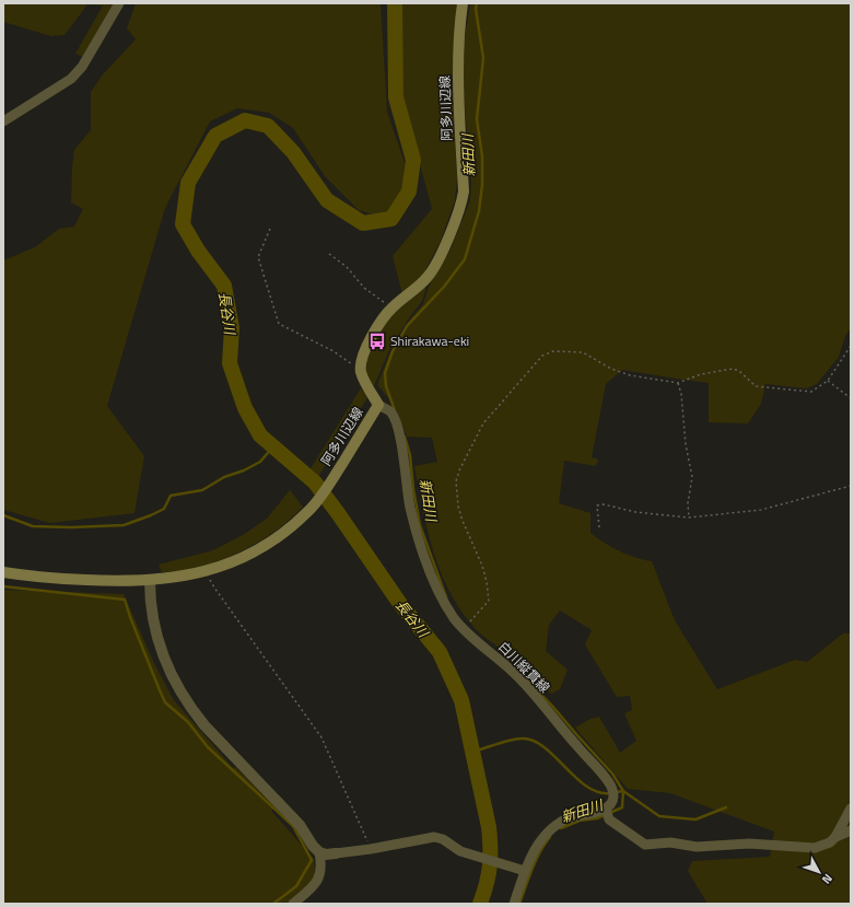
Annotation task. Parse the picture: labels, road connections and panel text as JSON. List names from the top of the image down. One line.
{"streets":{"main road":["阿多川辺線"],"street":["白川縦貫線"]},"crossings":[["阿多川辺線","白川縦貫線"]],"water":["新田川","長谷川"],"places":{"bus stop":["Shirakawa-eki"]},"north":"bottom right"}
